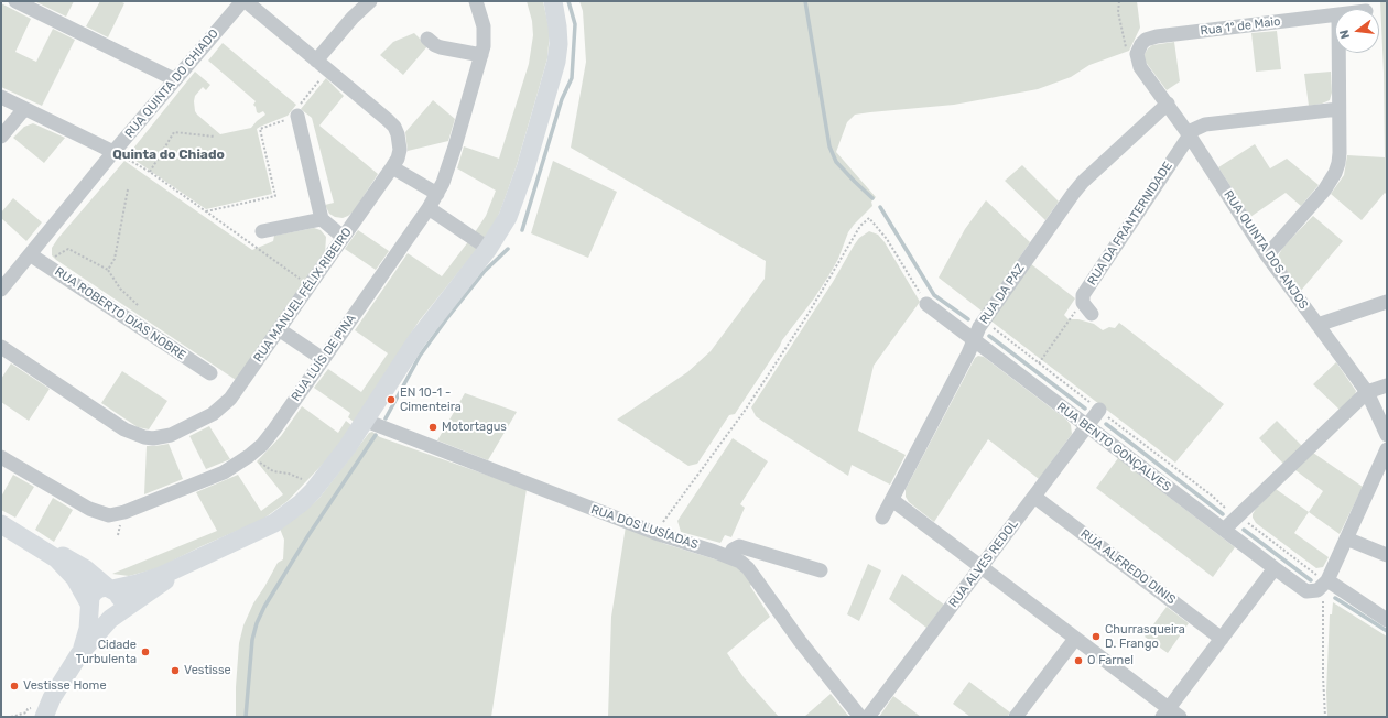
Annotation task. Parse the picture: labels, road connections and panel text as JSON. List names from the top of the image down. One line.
{"streets":{"street":["Rua 1º de Maio","RUA QUINTA DO CHIADO","RUA DA FRANTERNIDADE","RUA QUINTA DOS ANJOS","RUA DA PAZ","RUA MANUEL FÉLIX RIBEIRO","RUA ROBERTO DIAS NOBRE","RUA LUÍS DE PINA","RUA BENTO GONÇALVES","RUA DOS LUSÍADAS","RUA ALVES REDOL","RUA ALFREDO DINIS"]},"crossings":[["Rua 1º de Maio","RUA QUINTA DOS ANJOS"],["RUA QUINTA DO CHIADO","RUA ROBERTO DIAS NOBRE"],["RUA DA FRANTERNIDADE","RUA QUINTA DOS ANJOS"],["RUA QUINTA DOS ANJOS","RUA DA PAZ"],["RUA DA PAZ","RUA BENTO GONÇALVES"],["RUA BENTO GONÇALVES","RUA ALVES REDOL"],["RUA ALVES REDOL","RUA ALFREDO DINIS"]],"districts":["Quinta do Chiado"],"places":["EN 10-1 - Cimenteira","Motortagus","Churrasqueira D. Frango","Cidade Turbulenta","O Farnel","Vestisse","Vestisse Home"],"north":"left"}
